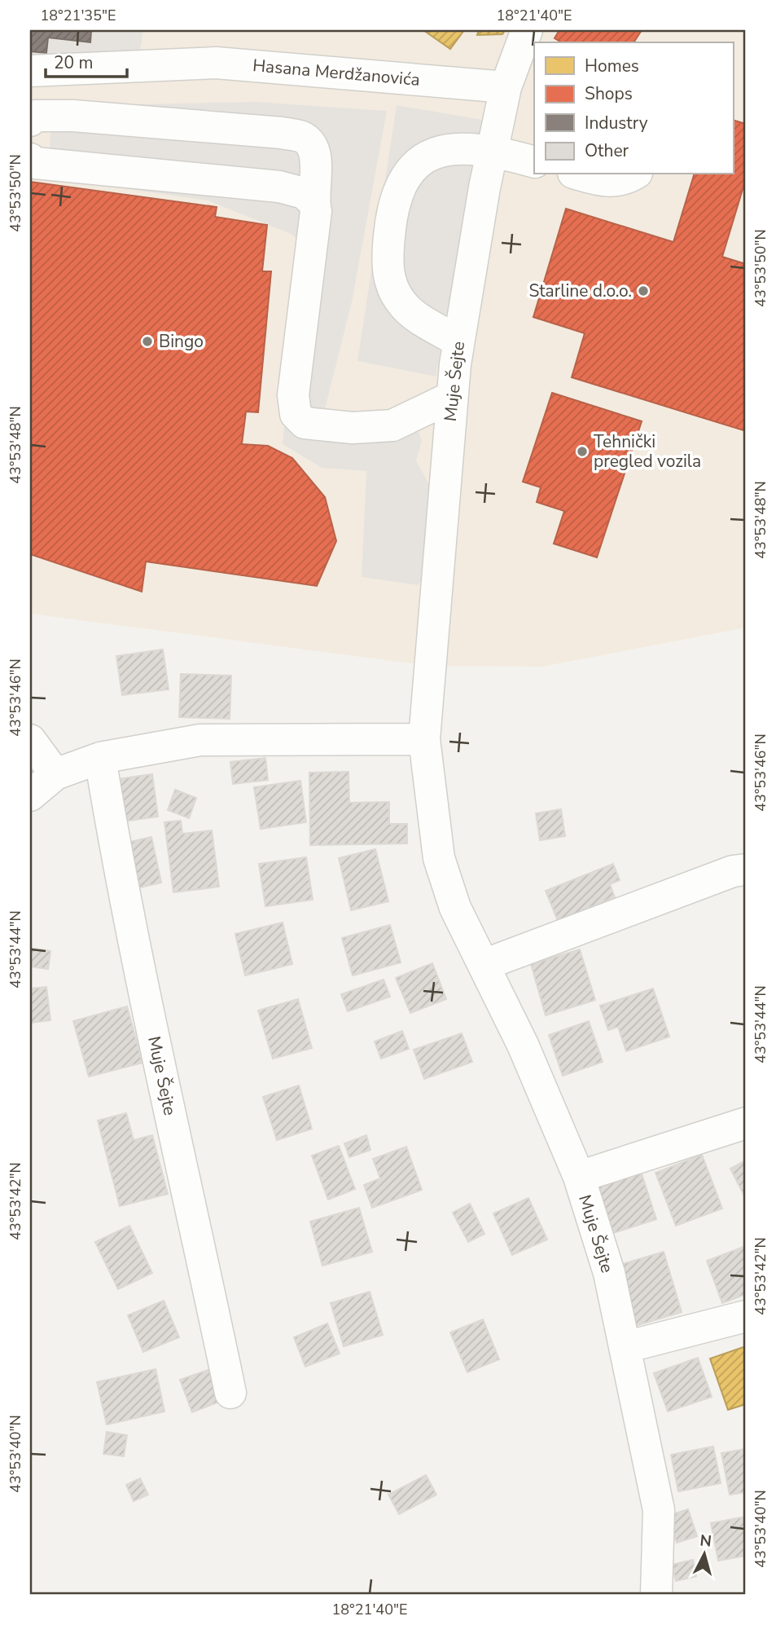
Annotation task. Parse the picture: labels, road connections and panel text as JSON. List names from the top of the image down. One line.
{"streets":{"street":["Hasana Merdžanovića","Muje Šejte"]},"crossings":[["Hasana Merdžanovića","Muje Šejte"]],"places":["Starline d.o.o.","Bingo","Tehnički pregled vozila"],"legend":["Homes","Shops","Industry","Other"],"scale_bar":"20 m","north":"top","coordinates":["18°21'35\"E","18°21'40\"E","43°53'50\"N","43°53'48\"N","43°53'46\"N","43°53'44\"N","43°53'42\"N","43°53'40\"N"]}
